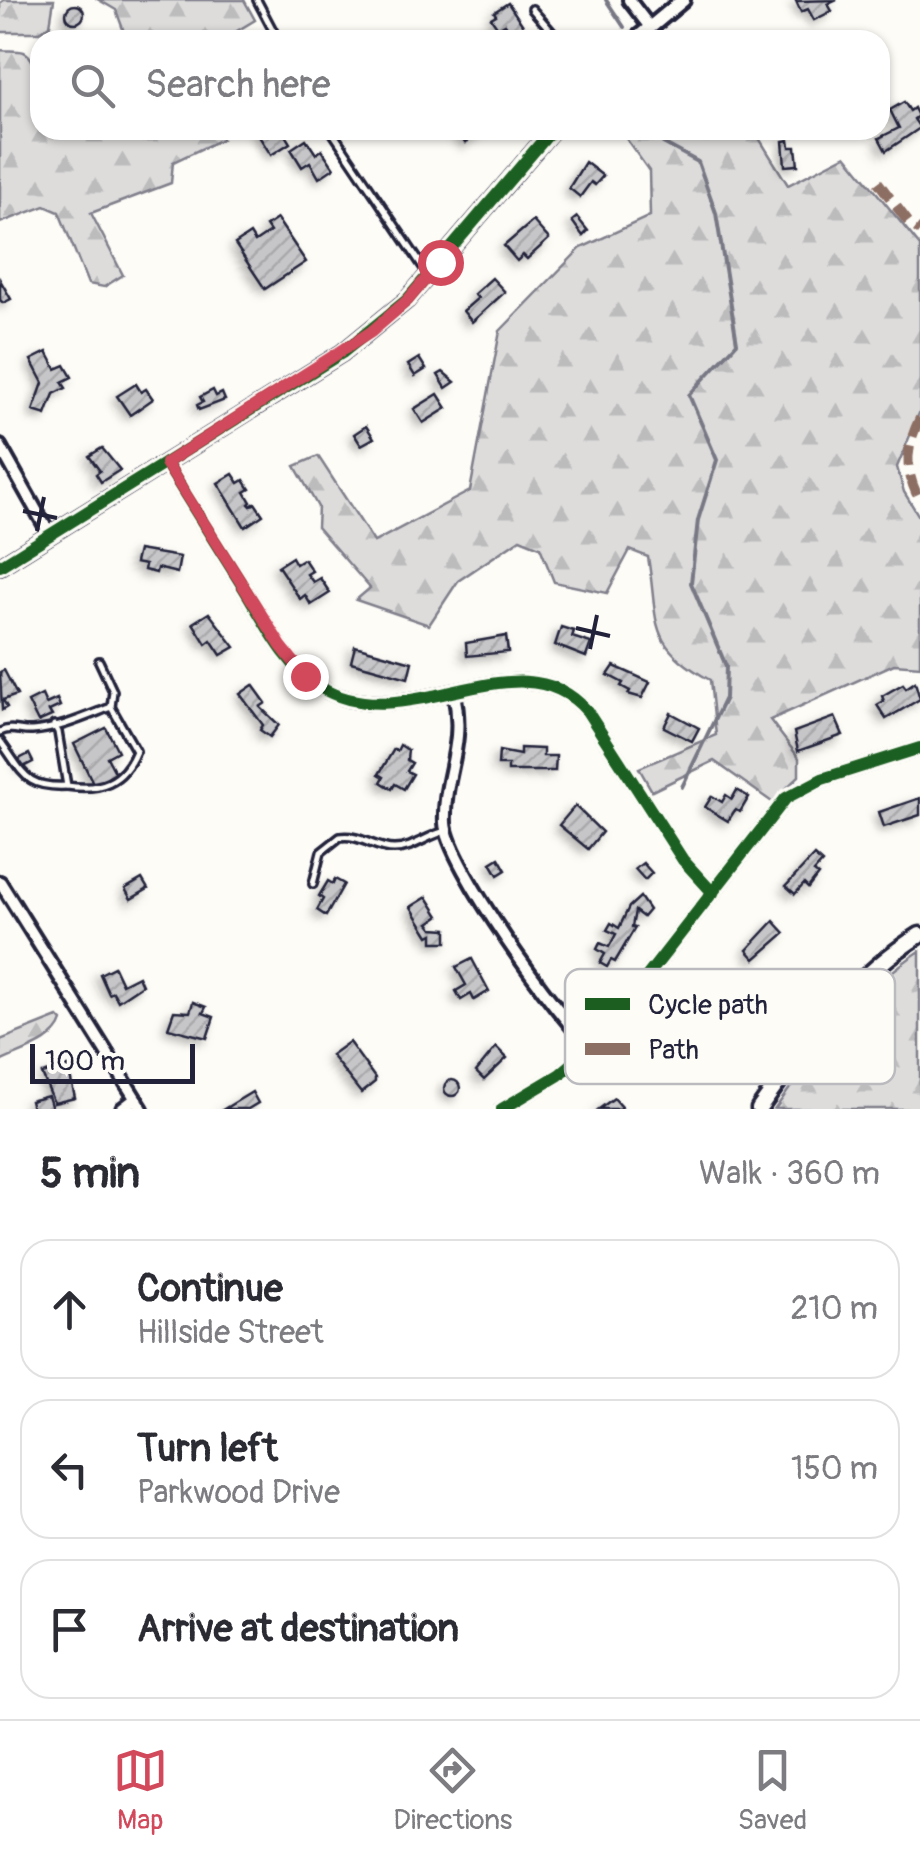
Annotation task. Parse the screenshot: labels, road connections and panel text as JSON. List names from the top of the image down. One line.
{"legend":["Cycle path","Path"],"scale_bar":"100 m","page":{"search":"Search here","scale":"100 m","heading":["5 min","Walk · 360 m"],"list":[["Continue","Hillside Street","210 m"],["Turn left","Parkwood Drive","150 m"],"Arrive at destination"],"nav":["Map","Directions","Saved"]}}
